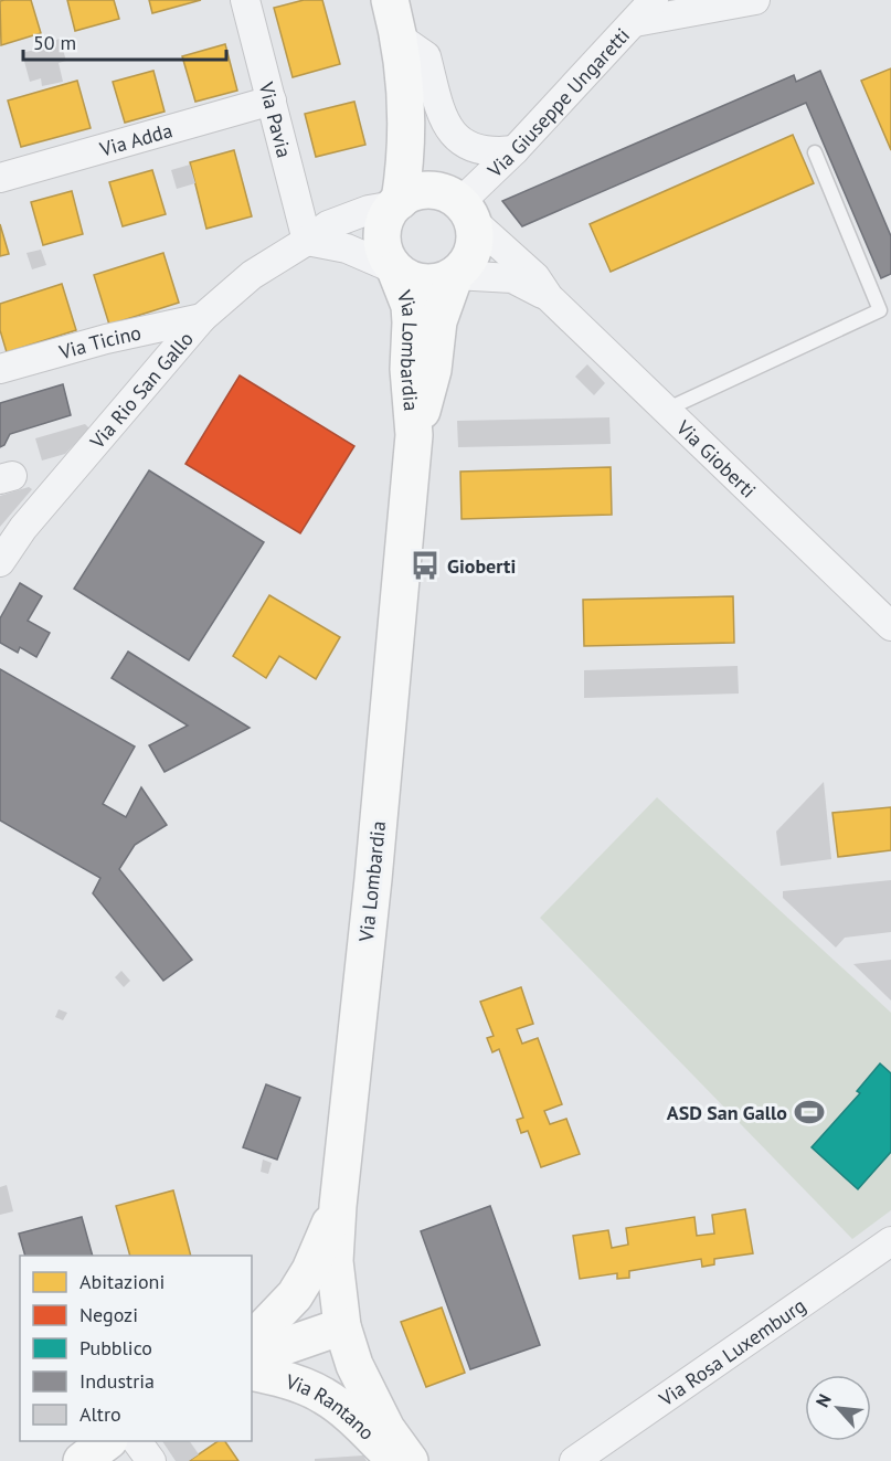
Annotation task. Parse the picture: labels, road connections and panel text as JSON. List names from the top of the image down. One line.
{"streets":{"main road":["Via Lombardia","Via Rantano"],"street":["Via Giuseppe Ungaretti","Via Pavia","Via Adda","Via Ticino","Via Rio San Gallo","Via Gioberti","Via Rosa Luxemburg"]},"crossings":[["Via Giuseppe Ungaretti","Via Lombardia"],["Via Giuseppe Ungaretti","Via Rio San Gallo"],["Via Pavia","Via Adda"],["Via Pavia","Via Rio San Gallo"],["Via Ticino","Via Rio San Gallo"],["Via Lombardia","Via Rio San Gallo"],["Via Lombardia","Via Rantano"]],"places":{"bus stop":["Gioberti"],"sports":["ASD San Gallo"]},"legend":["Abitazioni","Negozi","Pubblico","Industria","Altro"],"scale_bar":"50 m","north":"top left"}
